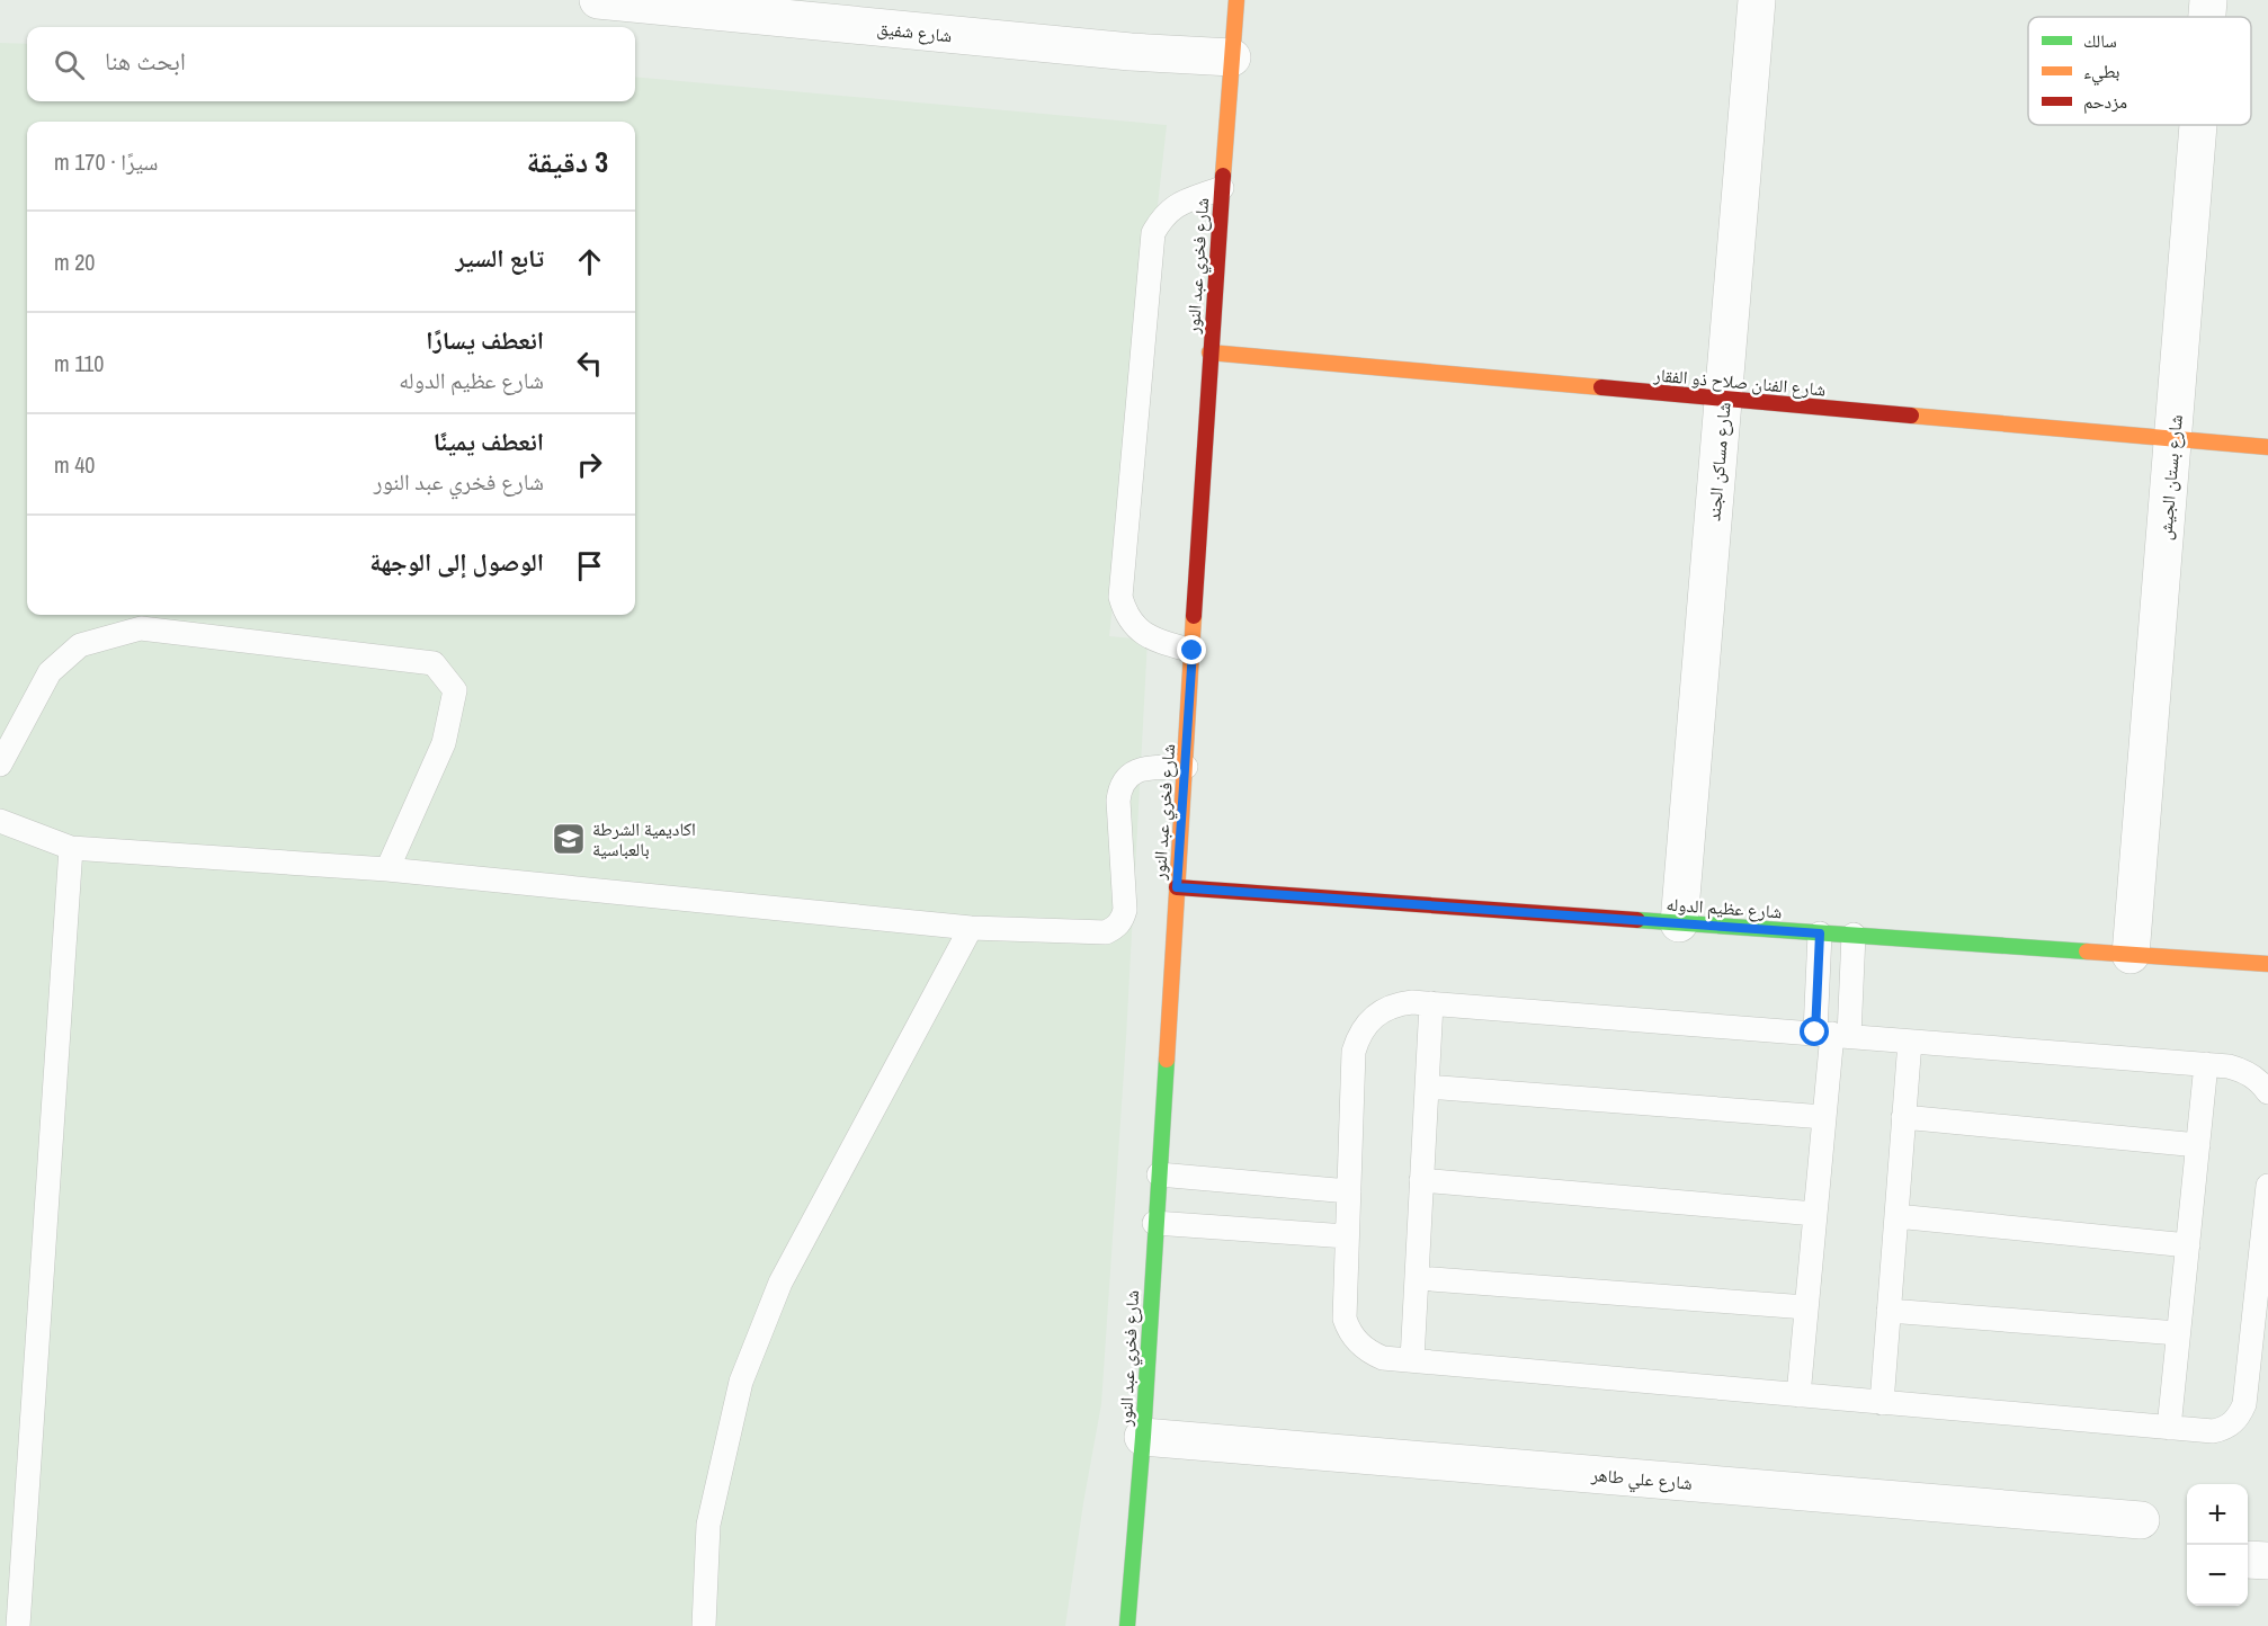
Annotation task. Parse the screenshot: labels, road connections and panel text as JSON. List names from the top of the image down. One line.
{"streets":{"street":["شارع شفيق","شارع فخري عبد النور","شارع الفنان صلاح ذو الفقار","شارع مساكن الجند","شارع بستان الجيش","شارع عظيم الدوله","شارع علي طاهر"]},"crossings":[["شارع شفيق","شارع فخري عبد النور"],["شارع فخري عبد النور","شارع الفنان صلاح ذو الفقار"],["شارع فخري عبد النور","شارع عظيم الدوله"],["شارع فخري عبد النور","شارع علي طاهر"],["شارع الفنان صلاح ذو الفقار","شارع مساكن الجند"],["شارع الفنان صلاح ذو الفقار","شارع بستان الجيش"],["شارع مساكن الجند","شارع عظيم الدوله"],["شارع بستان الجيش","شارع عظيم الدوله"]],"places":{"school or university":["اكاديمية الشرطة بالعباسية"]},"legend":["سالك","بطيء","مزدحم"],"page":{"search":"ابحث هنا","heading":["3 دقيقة","سيرًا · 170 m"],"list":[["تابع السير","20 m"],["انعطف يسارًا","شارع عظيم الدوله","110 m"],["انعطف يمينًا","شارع فخري عبد النور","40 m"],"الوصول إلى الوجهة"],"map_buttons":["+","−"]}}
